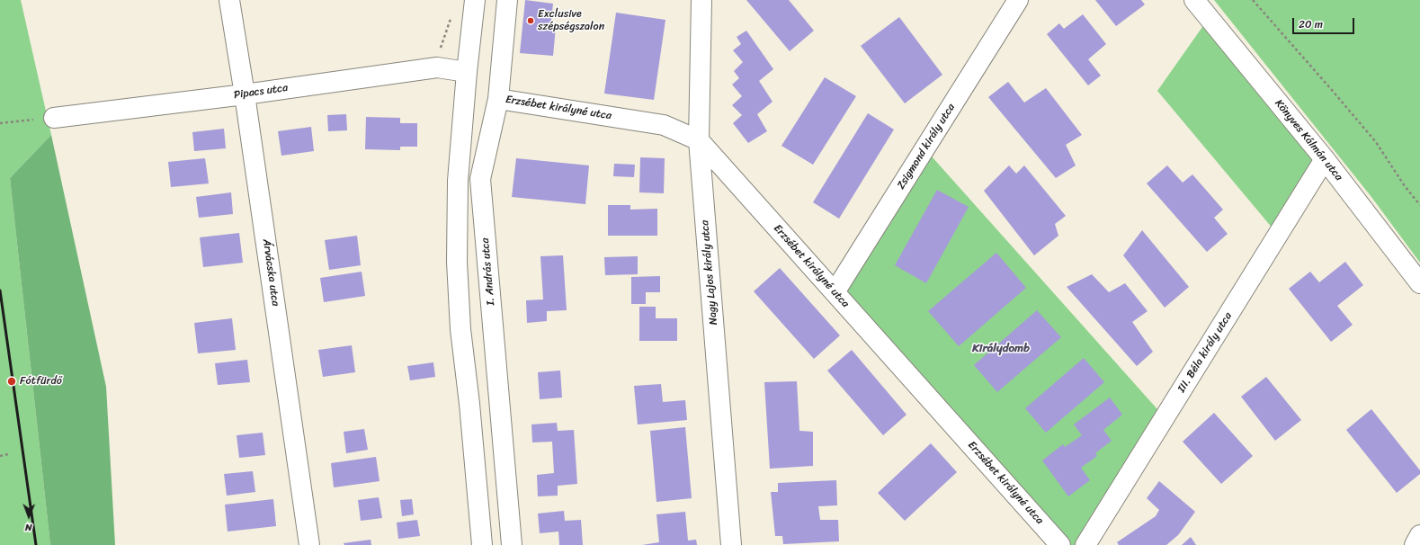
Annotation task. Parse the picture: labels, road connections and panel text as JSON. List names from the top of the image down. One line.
{"streets":{"street":["Pipacs utca","Erzsébet királyné utca","Könyves Kálmán utca","Zsigmond király utca","I. András utca","Árvácska utca","Nagy Lajos király utca","III. Béla király utca"]},"crossings":[["Pipacs utca","Árvácska utca"],["Erzsébet királyné utca","Zsigmond király utca"],["Erzsébet királyné utca","I. András utca"],["Erzsébet királyné utca","Nagy Lajos király utca"],["Könyves Kálmán utca","III. Béla király utca"]],"districts":["Királydomb"],"places":["Exclusive szépségszalon","Fótfürdő"],"scale_bar":"20 m","north":"bottom"}
